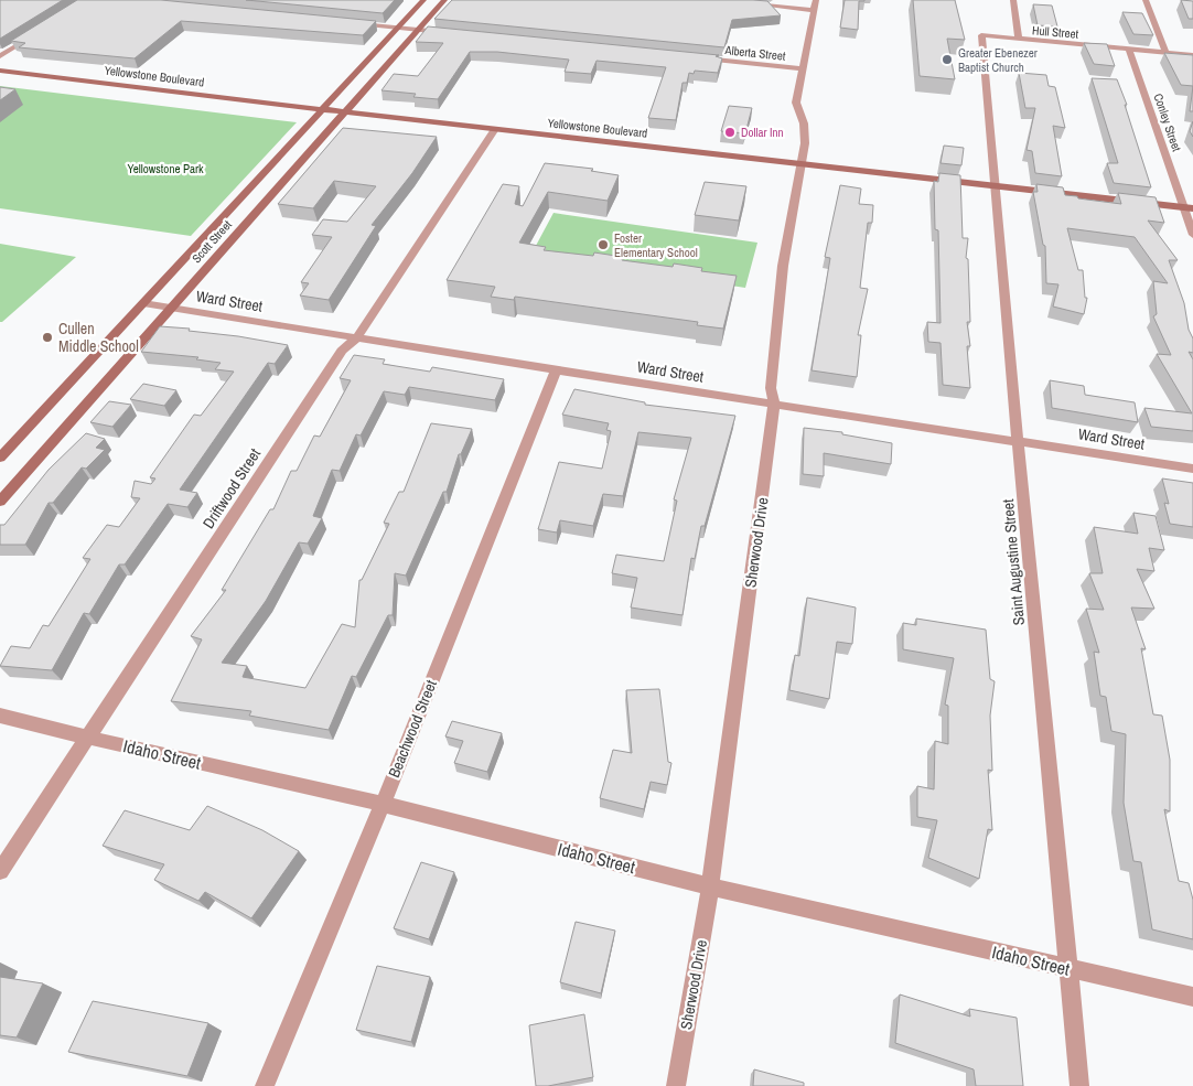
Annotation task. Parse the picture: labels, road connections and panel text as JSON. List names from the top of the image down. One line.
{"streets":{"main road":["Yellowstone Boulevard","Scott Street"],"street":["Hull Street","Alberta Street","Conley Street","Ward Street","Driftwood Street","Sherwood Drive","Saint Augustine Street","Beachwood Street","Idaho Street"]},"crossings":[["Hull Street","Conley Street"],["Hull Street","Saint Augustine Street"],["Alberta Street","Sherwood Drive"],["Yellowstone Boulevard","Conley Street"],["Yellowstone Boulevard","Scott Street"],["Yellowstone Boulevard","Driftwood Street"],["Yellowstone Boulevard","Sherwood Drive"],["Yellowstone Boulevard","Saint Augustine Street"],["Scott Street","Ward Street"],["Ward Street","Driftwood Street"],["Ward Street","Sherwood Drive"],["Ward Street","Saint Augustine Street"],["Ward Street","Beachwood Street"],["Driftwood Street","Idaho Street"],["Sherwood Drive","Idaho Street"],["Saint Augustine Street","Idaho Street"],["Beachwood Street","Idaho Street"]],"parks":["Yellowstone Park"],"places":["Greater Ebenezer Baptist Church","Dollar Inn","Foster Elementary School","Cullen Middle School"]}
